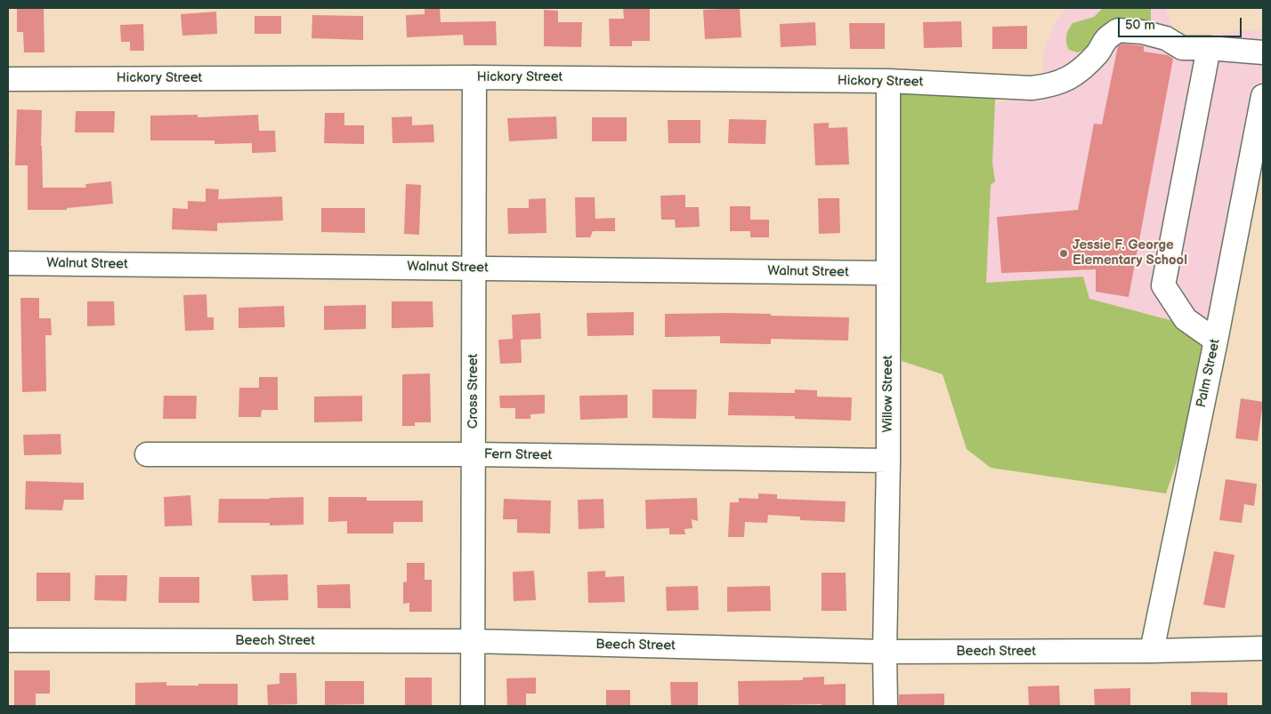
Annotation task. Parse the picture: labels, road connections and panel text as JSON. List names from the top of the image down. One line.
{"streets":{"street":["Hickory Street","Walnut Street","Palm Street","Cross Street","Willow Street","Fern Street","Beech Street"]},"crossings":[["Hickory Street","Cross Street"],["Hickory Street","Willow Street"],["Walnut Street","Cross Street"],["Walnut Street","Willow Street"],["Palm Street","Beech Street"],["Cross Street","Fern Street"],["Cross Street","Beech Street"],["Willow Street","Fern Street"],["Willow Street","Beech Street"]],"places":["Jessie F. George Elementary School"],"scale_bar":"50 m"}
